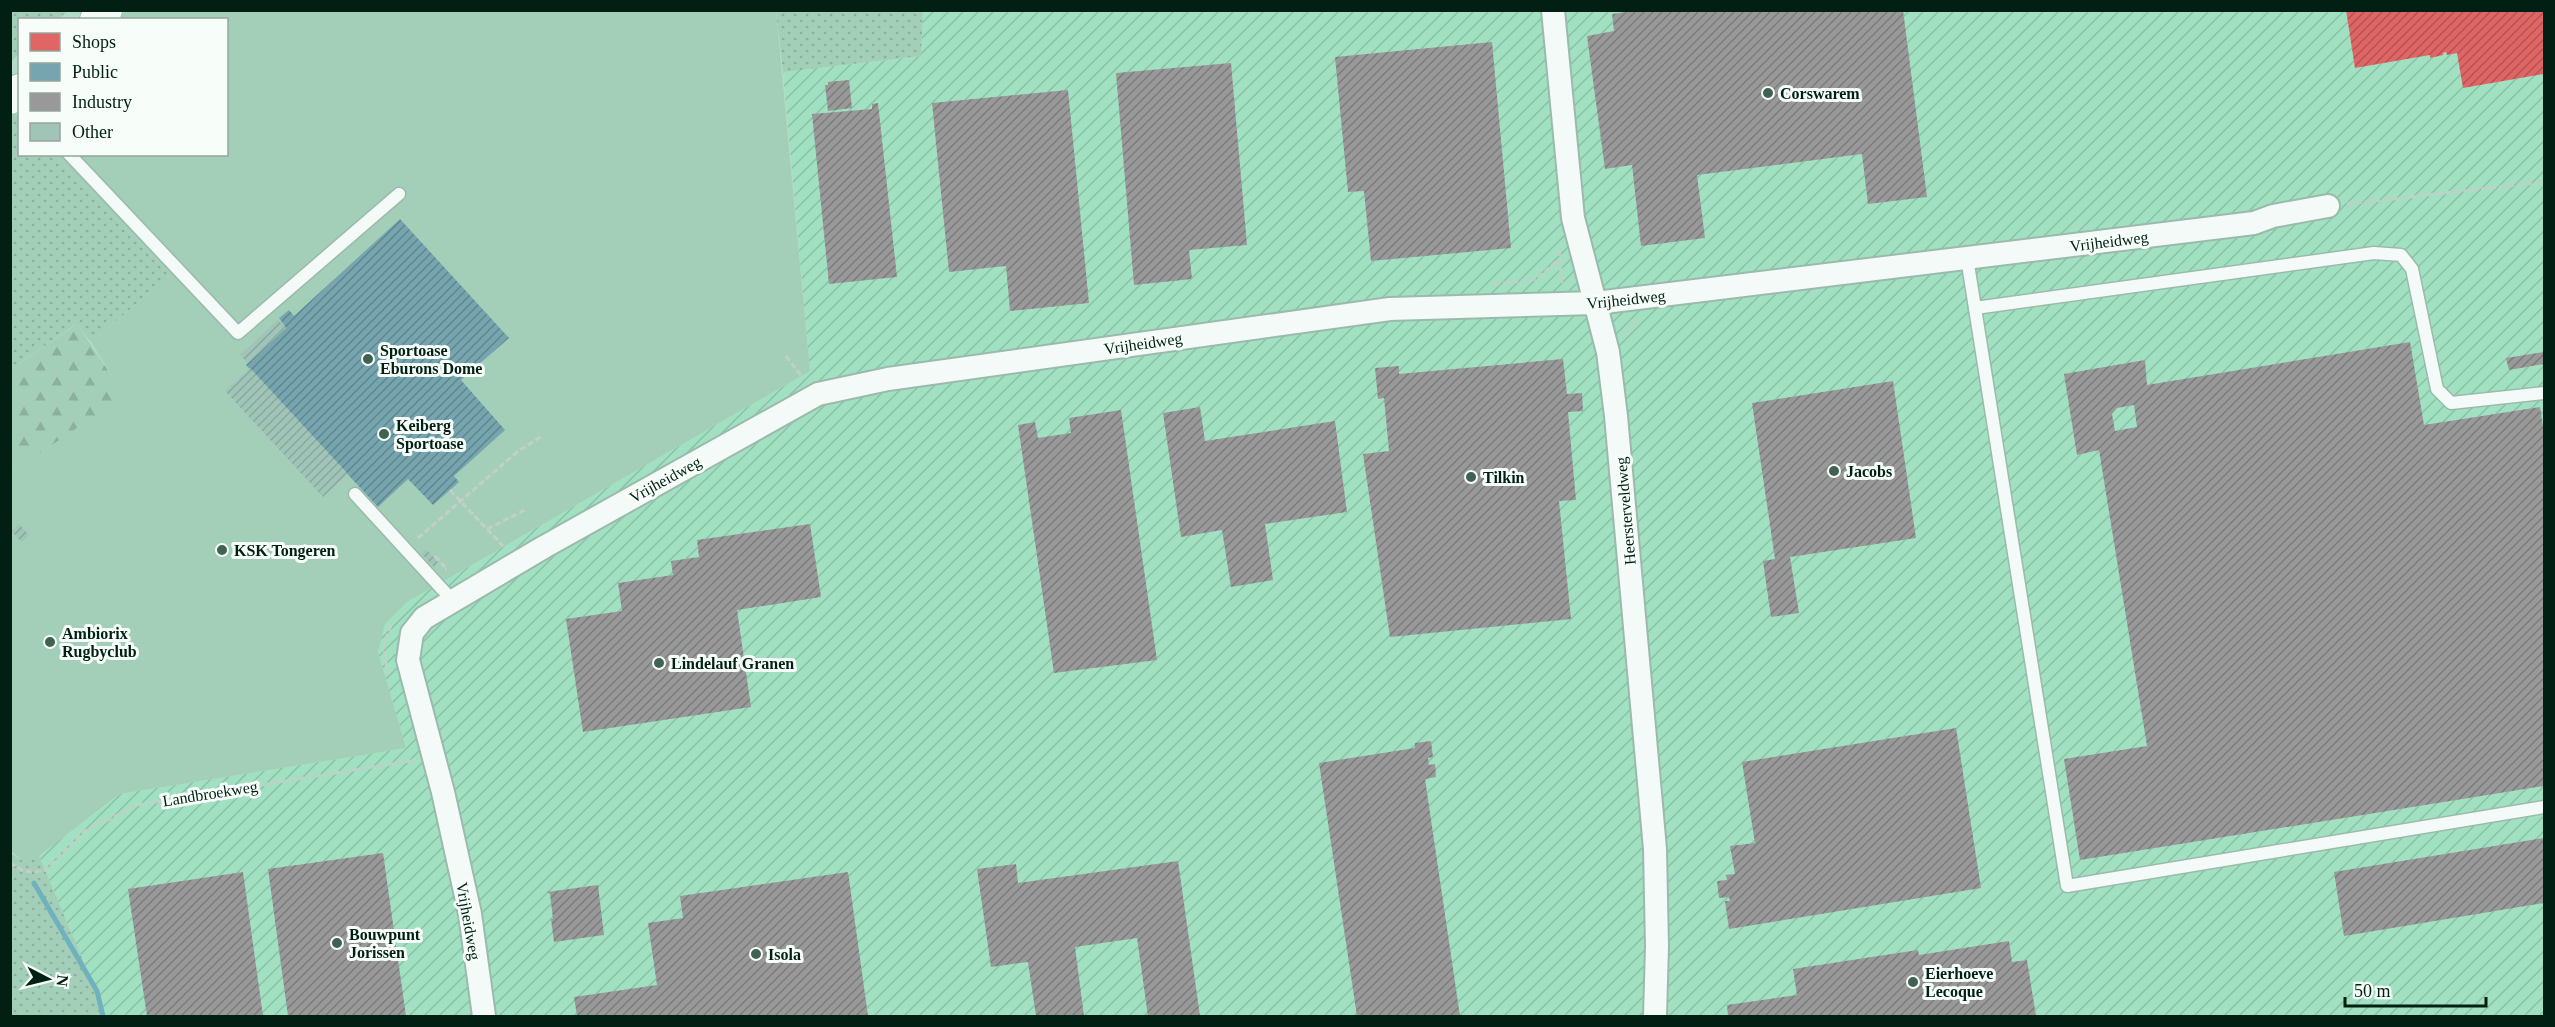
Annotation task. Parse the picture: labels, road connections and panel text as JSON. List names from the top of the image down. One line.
{"streets":{"street":["Vrijheidweg","Heersterveldweg"],"path":["Landbroekweg"]},"crossings":[["Vrijheidweg","Heersterveldweg"],["Vrijheidweg","Landbroekweg"]],"places":["Corswarem","Sportoase Eburons Dome","Keiberg Sportoase","Jacobs","Tilkin","KSK Tongeren","Ambiorix Rugbyclub","Lindelauf Granen","Bouwpunt Jorissen","Isola","Eierhoeve Lecoque"],"legend":["Shops","Public","Industry","Other"],"scale_bar":"50 m","north":"right"}
